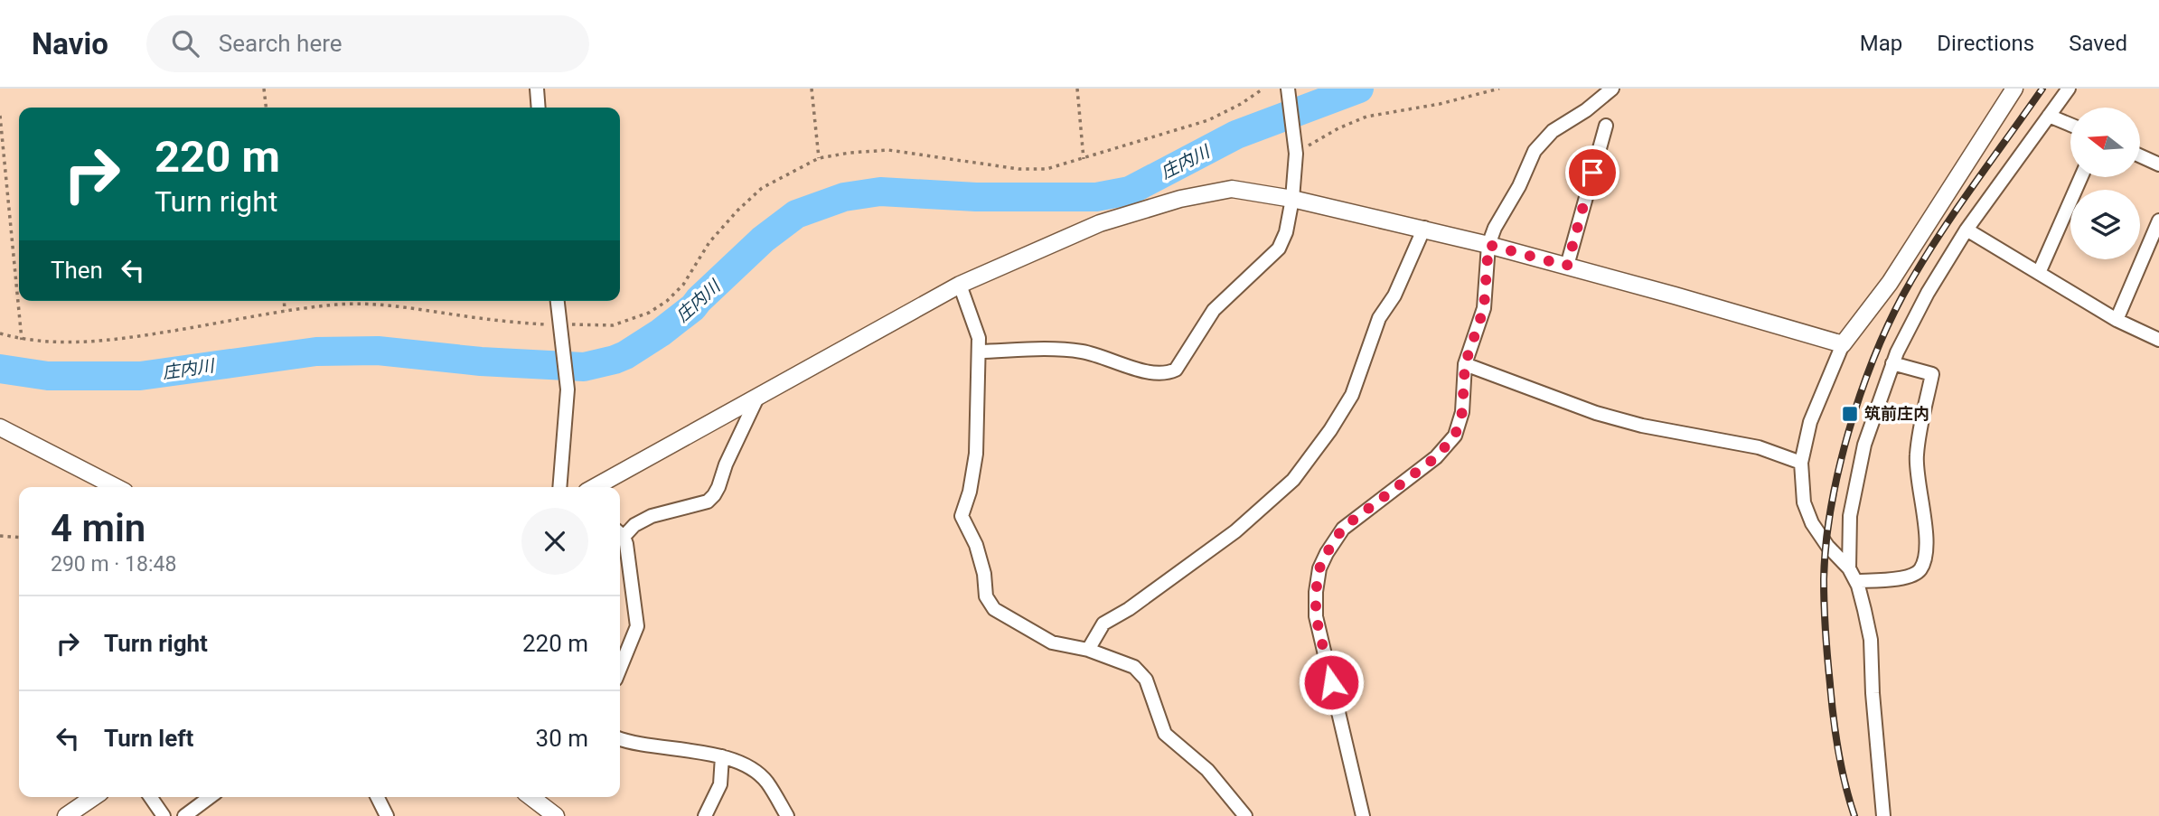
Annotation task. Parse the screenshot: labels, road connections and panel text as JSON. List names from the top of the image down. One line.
{"water":["庄内川"],"places":{"transit":["筑前庄内"]},"north":"left","page":{"header":"Navio","search":"Search here","nav":["Map","Directions","Saved"],"turn":["220 m","Turn right"],"then":"Then","heading":["4 min","290 m · 18:48"],"list":[{"name":"Turn right","value":"220 m"},{"name":"Turn left","value":"30 m"}]}}
